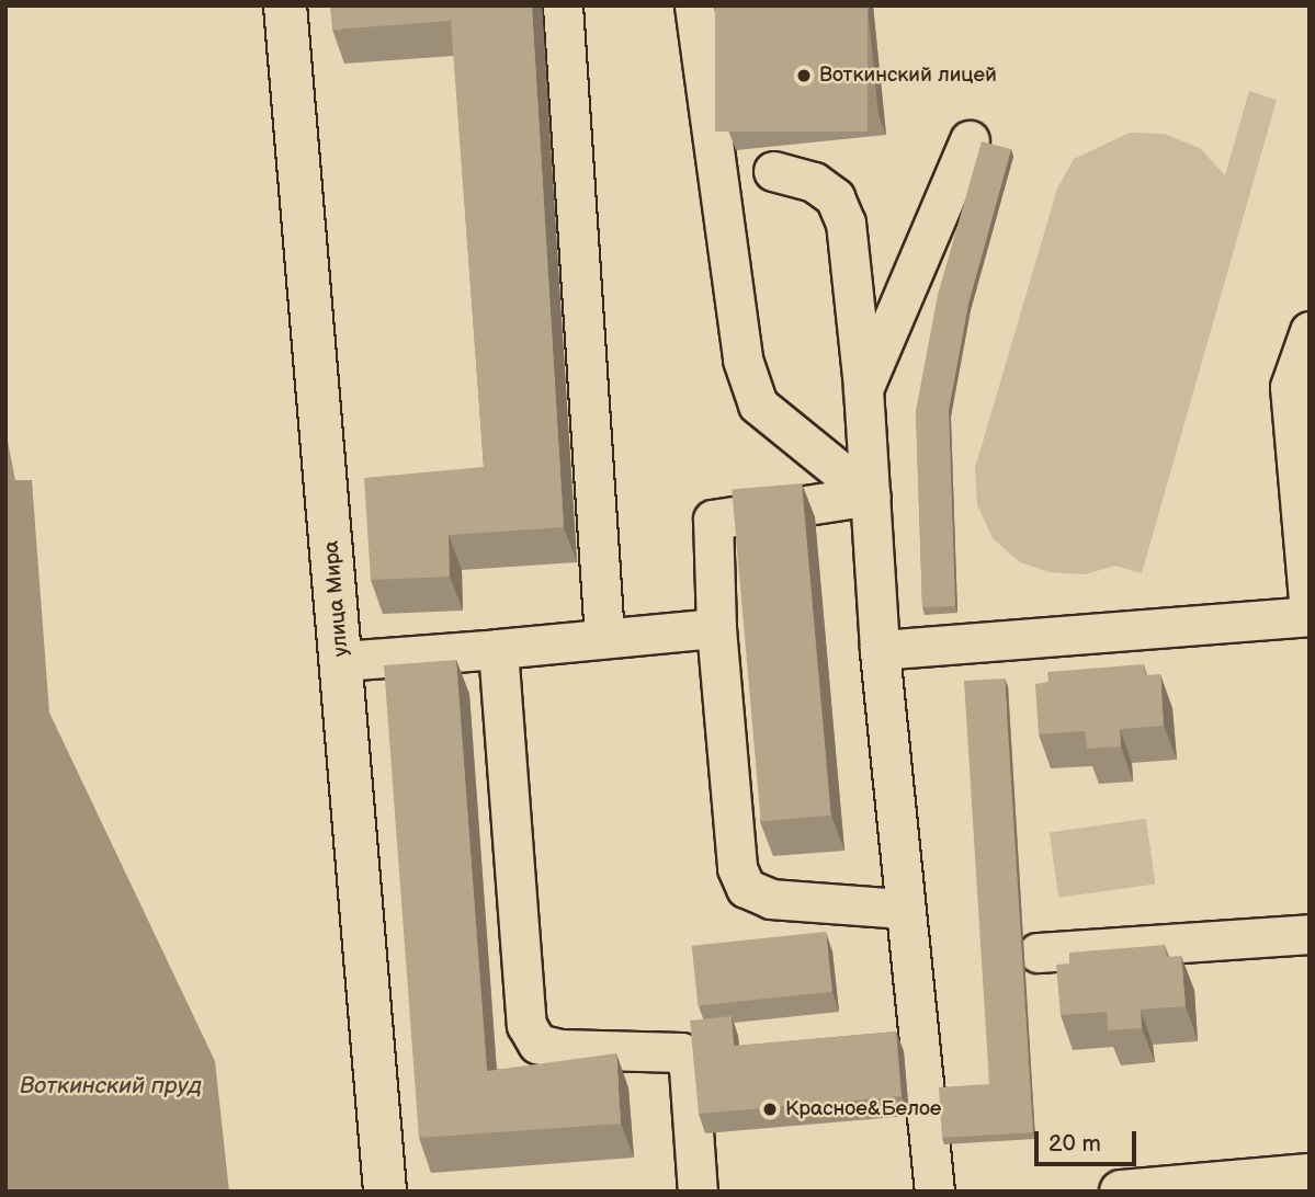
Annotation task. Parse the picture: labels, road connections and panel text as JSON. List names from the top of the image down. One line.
{"streets":{"main road":["улица Мира"]},"water":["Воткинский пруд"],"places":["Воткинский лицей","Красное&Белое"],"scale_bar":"20 m"}
